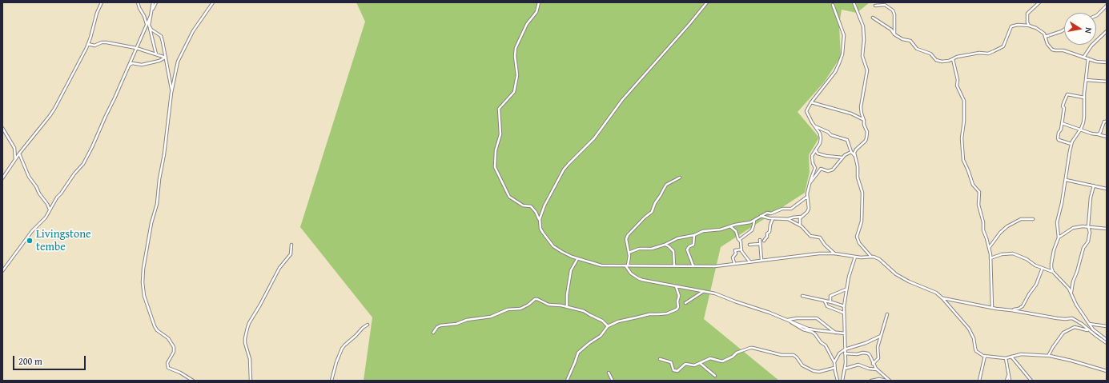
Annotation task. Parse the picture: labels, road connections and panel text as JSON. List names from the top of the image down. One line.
{"places":["Livingstone tembe"],"scale_bar":"200 m","north":"right"}
